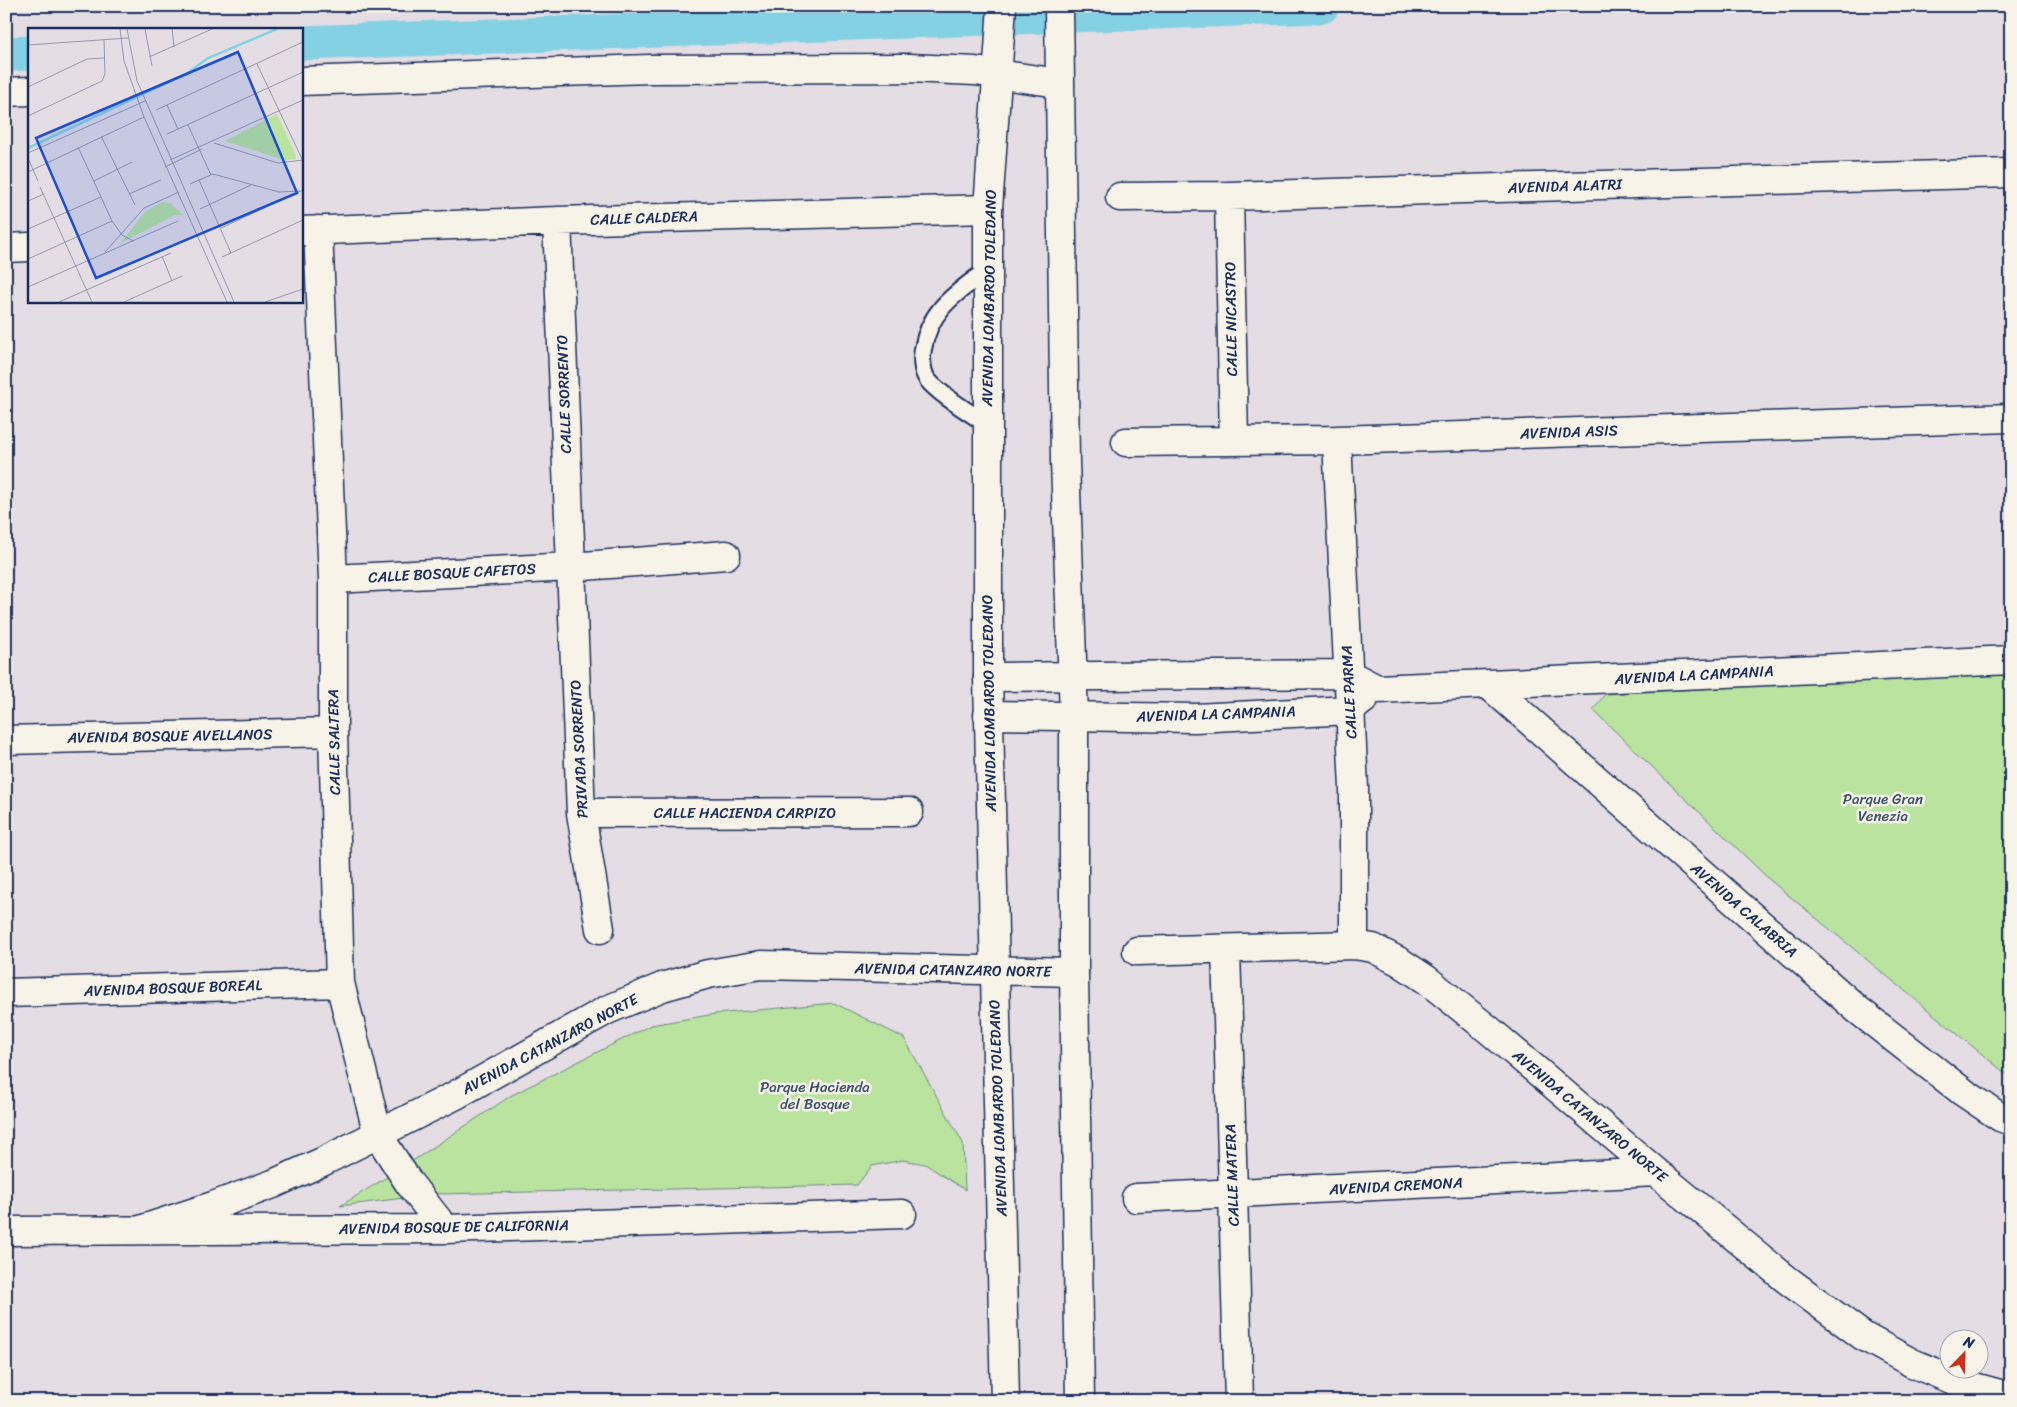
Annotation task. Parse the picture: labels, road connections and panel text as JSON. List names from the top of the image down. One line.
{"streets":{"street":["AVENIDA ALATRI","CALLE CALDERA","AVENIDA LOMBARDO TOLEDANO","CALLE NICASTRO","CALLE SORRENTO","AVENIDA ASIS","CALLE BOSQUE CAFETOS","AVENIDA LA CAMPANIA","CALLE PARMA","AVENIDA BOSQUE AVELLANOS","CALLE SALTERA","PRIVADA SORRENTO","CALLE HACIENDA CARPIZO","AVENIDA CALABRIA","AVENIDA CATANZARO NORTE","AVENIDA BOSQUE BOREAL","CALLE MATERA","AVENIDA CREMONA","AVENIDA BOSQUE DE CALIFORNIA"]},"crossings":[["AVENIDA ALATRI","CALLE NICASTRO"],["CALLE CALDERA","AVENIDA LOMBARDO TOLEDANO"],["CALLE CALDERA","CALLE SORRENTO"],["CALLE CALDERA","CALLE SALTERA"],["AVENIDA LOMBARDO TOLEDANO","AVENIDA LA CAMPANIA"],["AVENIDA LOMBARDO TOLEDANO","AVENIDA CATANZARO NORTE"],["CALLE NICASTRO","AVENIDA ASIS"],["CALLE SORRENTO","CALLE BOSQUE CAFETOS"],["CALLE SORRENTO","PRIVADA SORRENTO"],["AVENIDA ASIS","CALLE PARMA"],["CALLE BOSQUE CAFETOS","CALLE SALTERA"],["CALLE BOSQUE CAFETOS","PRIVADA SORRENTO"],["AVENIDA LA CAMPANIA","CALLE PARMA"],["AVENIDA LA CAMPANIA","AVENIDA CALABRIA"],["CALLE PARMA","AVENIDA CATANZARO NORTE"],["AVENIDA BOSQUE AVELLANOS","CALLE SALTERA"],["CALLE SALTERA","AVENIDA CATANZARO NORTE"],["CALLE SALTERA","AVENIDA BOSQUE BOREAL"],["CALLE SALTERA","AVENIDA BOSQUE DE CALIFORNIA"],["PRIVADA SORRENTO","CALLE HACIENDA CARPIZO"],["AVENIDA CATANZARO NORTE","CALLE MATERA"],["AVENIDA CATANZARO NORTE","AVENIDA CREMONA"],["AVENIDA CATANZARO NORTE","AVENIDA BOSQUE DE CALIFORNIA"],["CALLE MATERA","AVENIDA CREMONA"]],"parks":["Parque Gran Venezia","Parque Hacienda del Bosque"],"north":"top right"}
